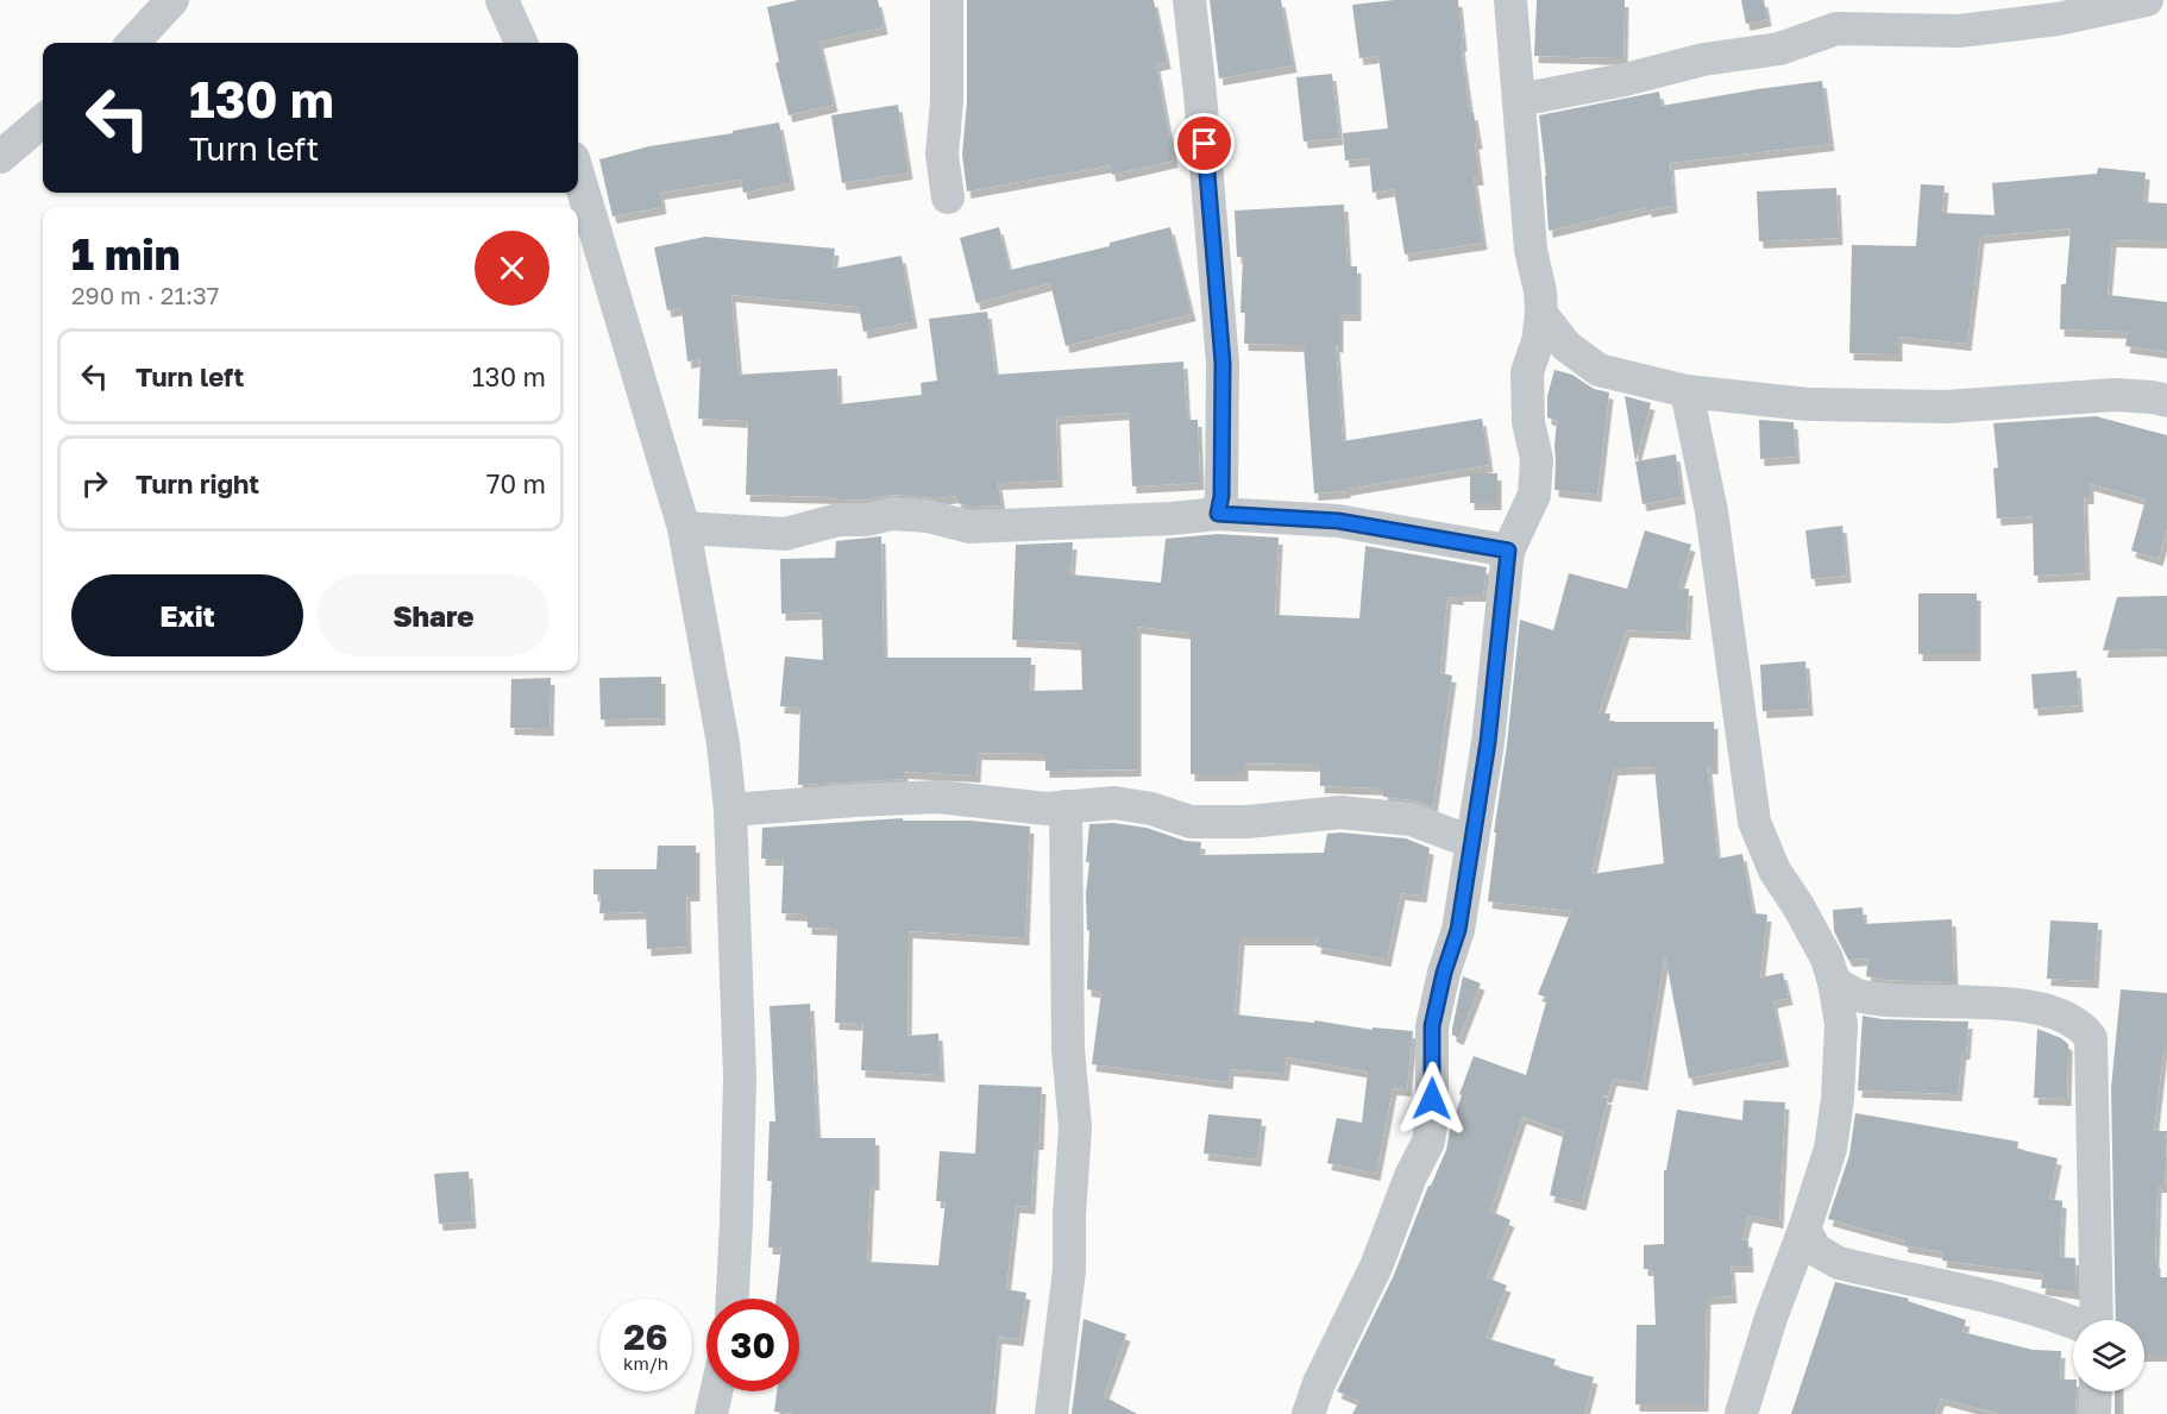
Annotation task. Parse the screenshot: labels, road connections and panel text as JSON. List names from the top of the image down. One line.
{"page":{"turn":["130 m","Turn left"],"heading":["1 min","290 m · 21:37"],"list":[{"name":"Turn left","value":"130 m"},{"name":"Turn right","value":"70 m"}],"buttons":["Exit","Share"],"speed":"26 km/h","limit":"30"}}
